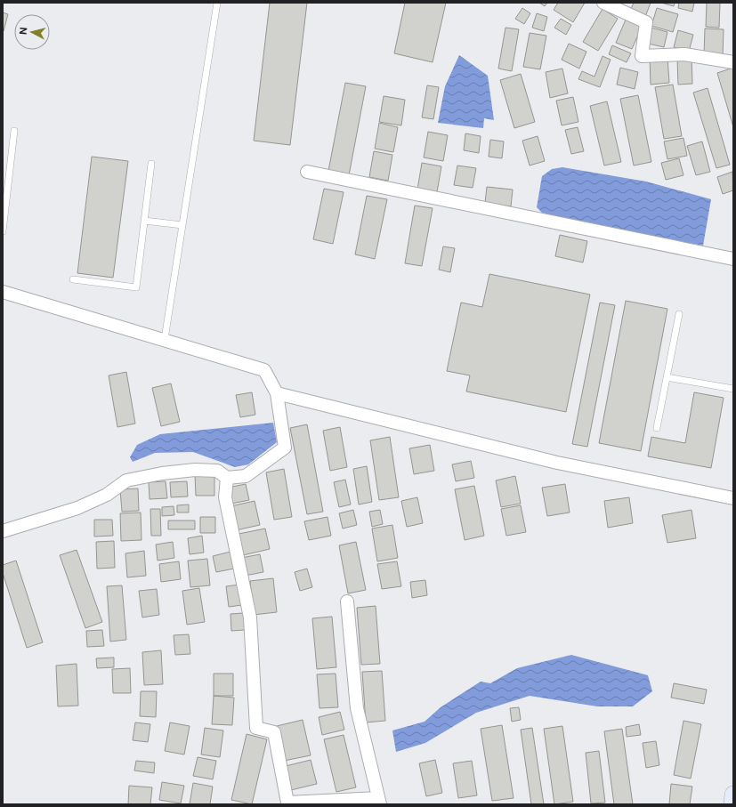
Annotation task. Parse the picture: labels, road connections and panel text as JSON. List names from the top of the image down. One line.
{"north":"left"}
